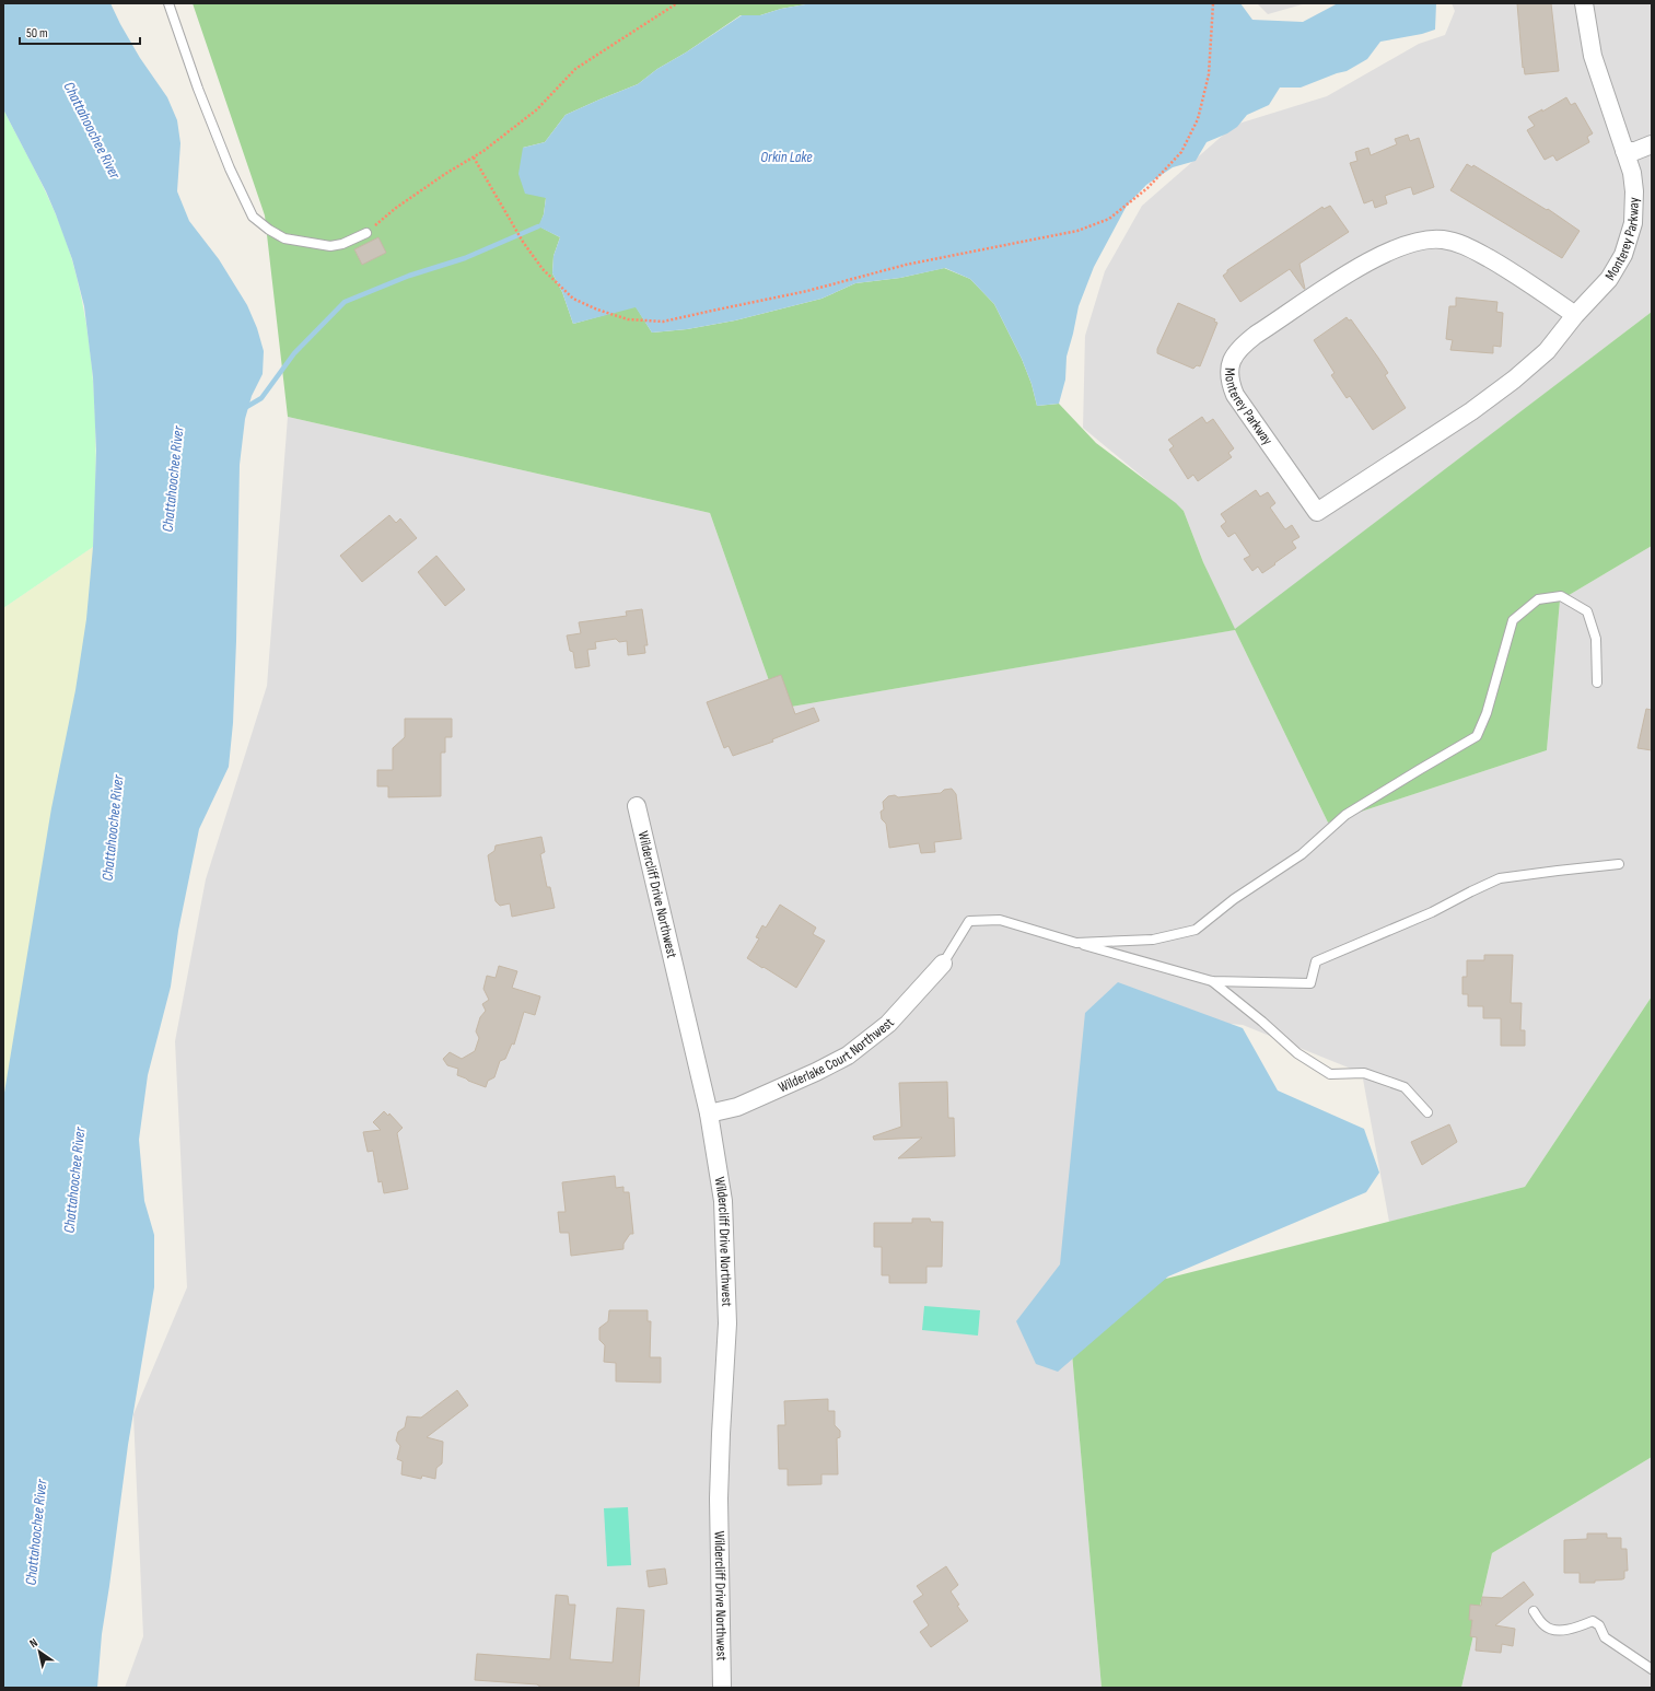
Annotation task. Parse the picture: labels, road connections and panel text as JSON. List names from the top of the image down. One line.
{"streets":{"street":["Monterey Parkway","Wildercliff Drive Northwest","Wilderlake Court Northwest"]},"crossings":[["Wildercliff Drive Northwest","Wilderlake Court Northwest"]],"water":["Chattahoochee River","Orkin Lake"],"scale_bar":"50 m","north":"top left"}
